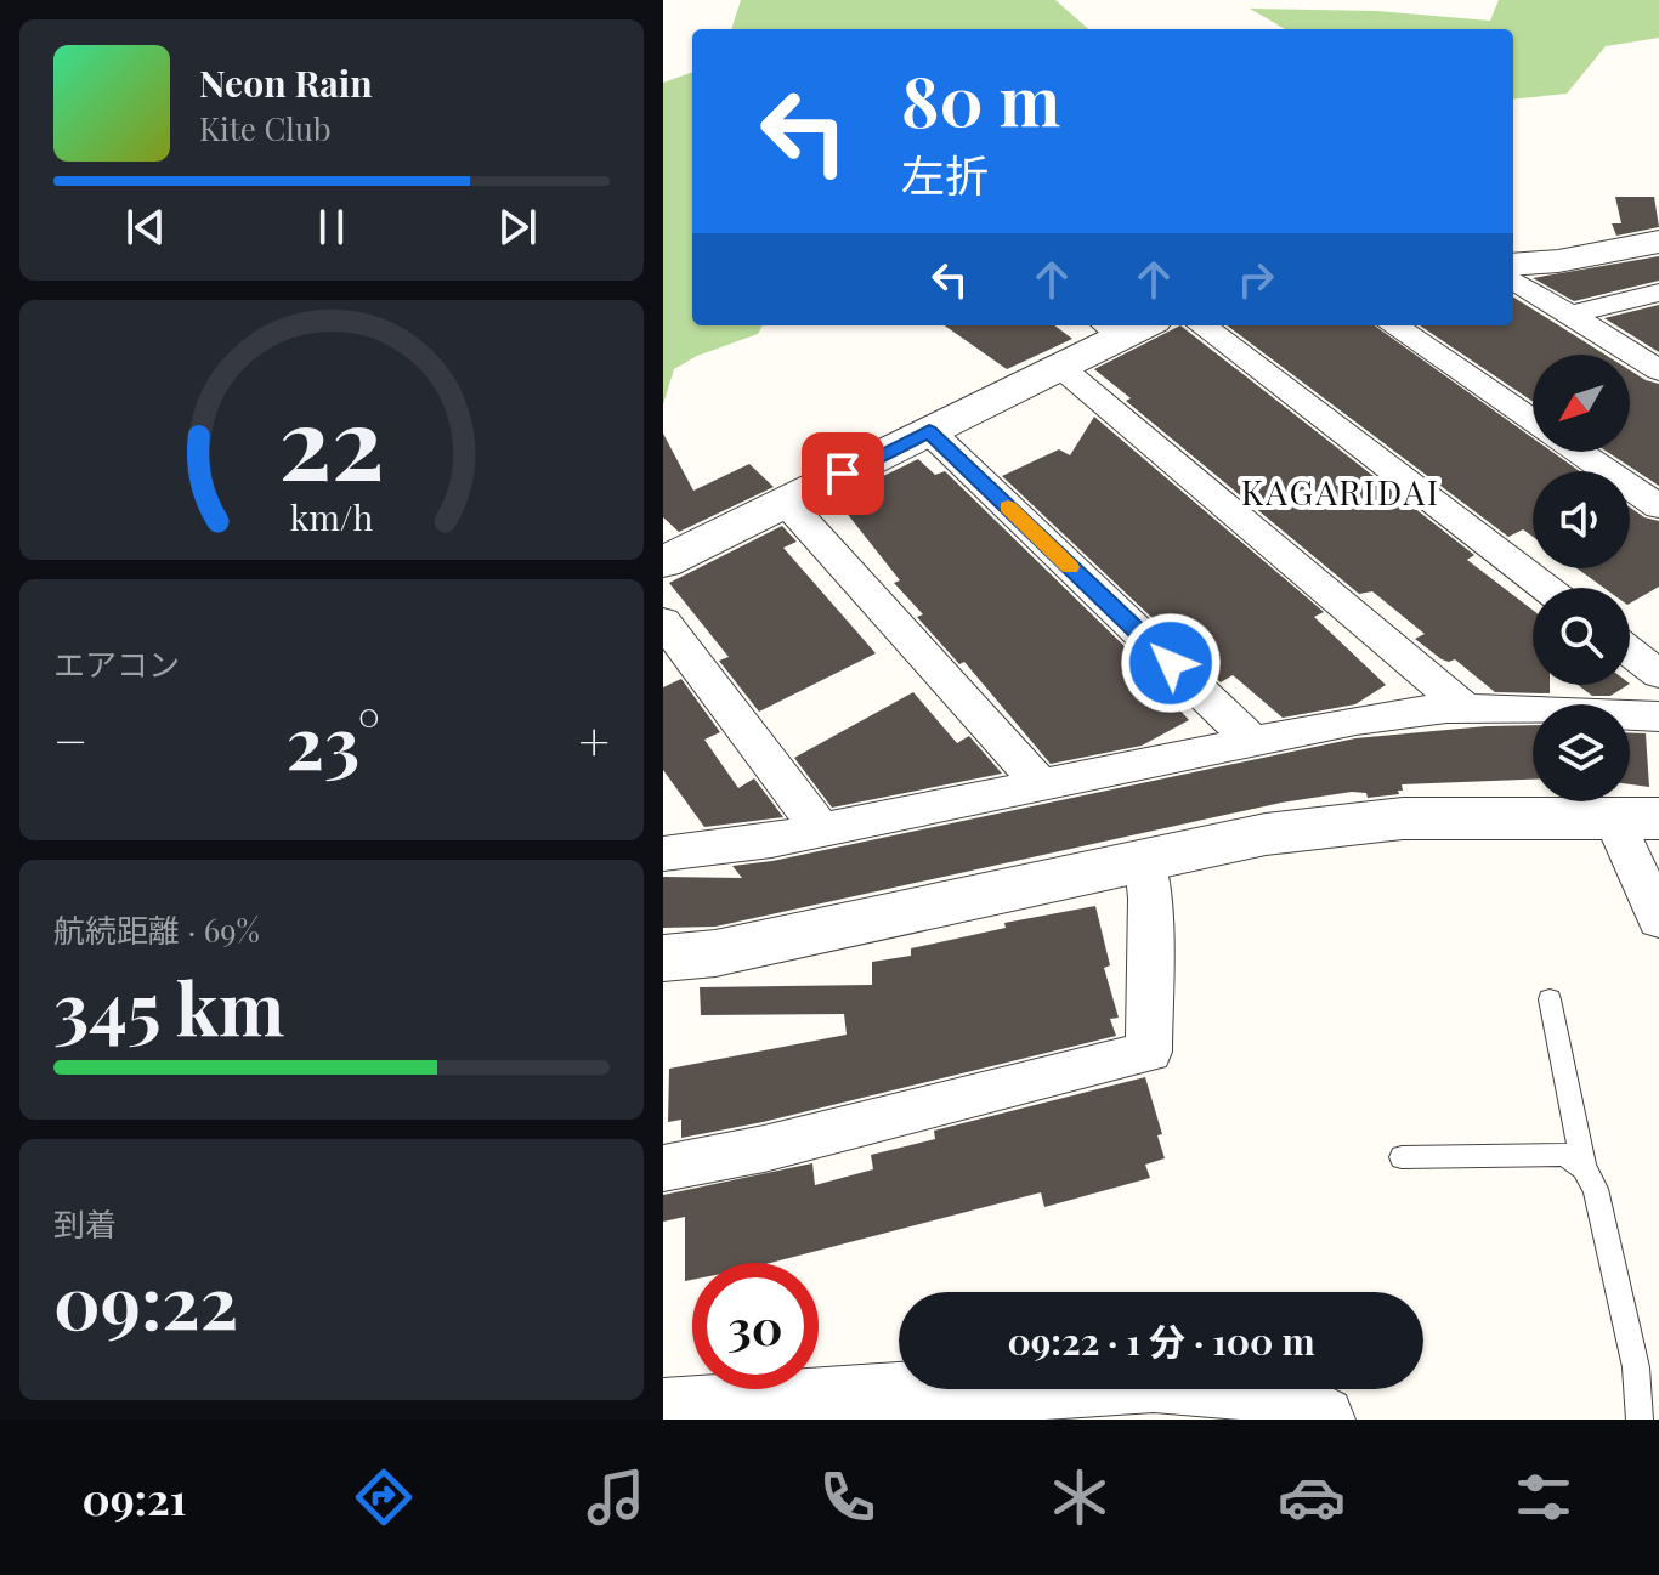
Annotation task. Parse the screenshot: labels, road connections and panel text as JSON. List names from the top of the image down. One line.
{"districts":["KAGARIDAI"],"north":"bottom left","page":{"turn":["80 m","左折"],"song":["Neon Rain","Kite Club"],"tile":["エアコン",["航続距離 · 69%","345 km"],["到着","09:22"]],"heat":["−","23°","+"],"limit":"30","trip":"09:22 · 1 分 · 100 m","tabs":"09:21","gauge":["22","km/h"]}}
